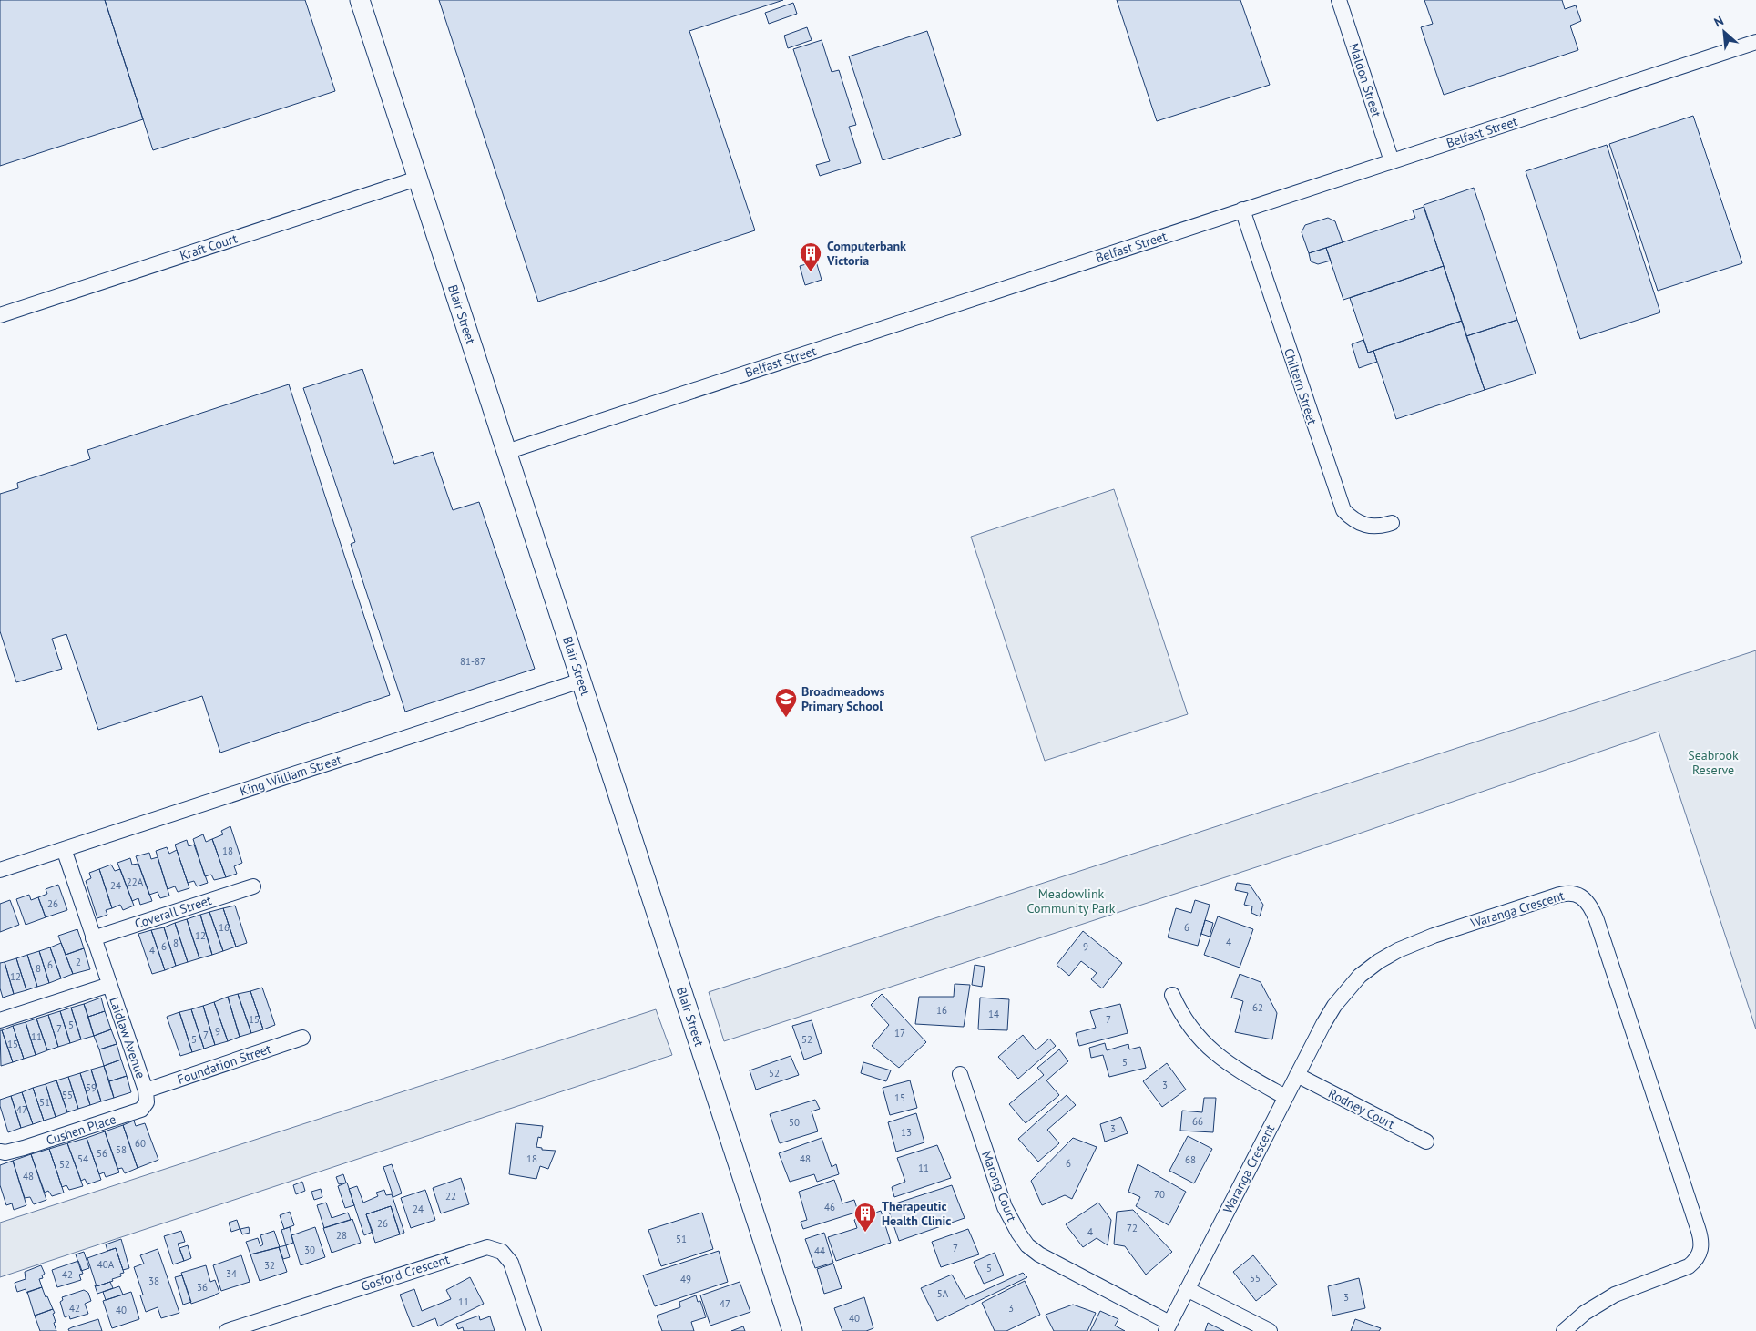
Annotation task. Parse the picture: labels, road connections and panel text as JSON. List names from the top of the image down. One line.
{"streets":{"street":["Maldon Street","Belfast Street","Kraft Court","Blair Street","Chiltern Street","King William Street","Waranga Crescent","Coverall Street","Laidlaw Avenue","Foundation Street","Rodney Court","Cushen Place","Marong Court","Gosford Crescent"]},"crossings":[["Maldon Street","Belfast Street"],["Belfast Street","Blair Street"],["Belfast Street","Chiltern Street"],["Kraft Court","Blair Street"],["Blair Street","King William Street"],["Waranga Crescent","Rodney Court"],["Waranga Crescent","Marong Court"],["Laidlaw Avenue","Foundation Street"],["Laidlaw Avenue","Cushen Place"],["Foundation Street","Cushen Place"]],"parks":["Seabrook Reserve","Meadowlink Community Park"],"places":{"building":["Computerbank Victoria","Therapeutic Health Clinic"],"school or university":["Broadmeadows Primary School"]},"house_numbers":["81-87","18","22A","24","26","16","6","12","4","8","6","9","4","2","6","8","12","62","16","14","15","7","5","7","9","17","7","11","5","52","15","5","52","3","59","55","15","51","47","66","50","3","13","60","58","56","54","18","48","68","6","52","11","48","70","22","46","24","26","72","4","28","51","7","30","44","40A","32","5","34","42","55","49","38","36","5A","3","11","47","42","3","40","40"],"north":"top left"}
